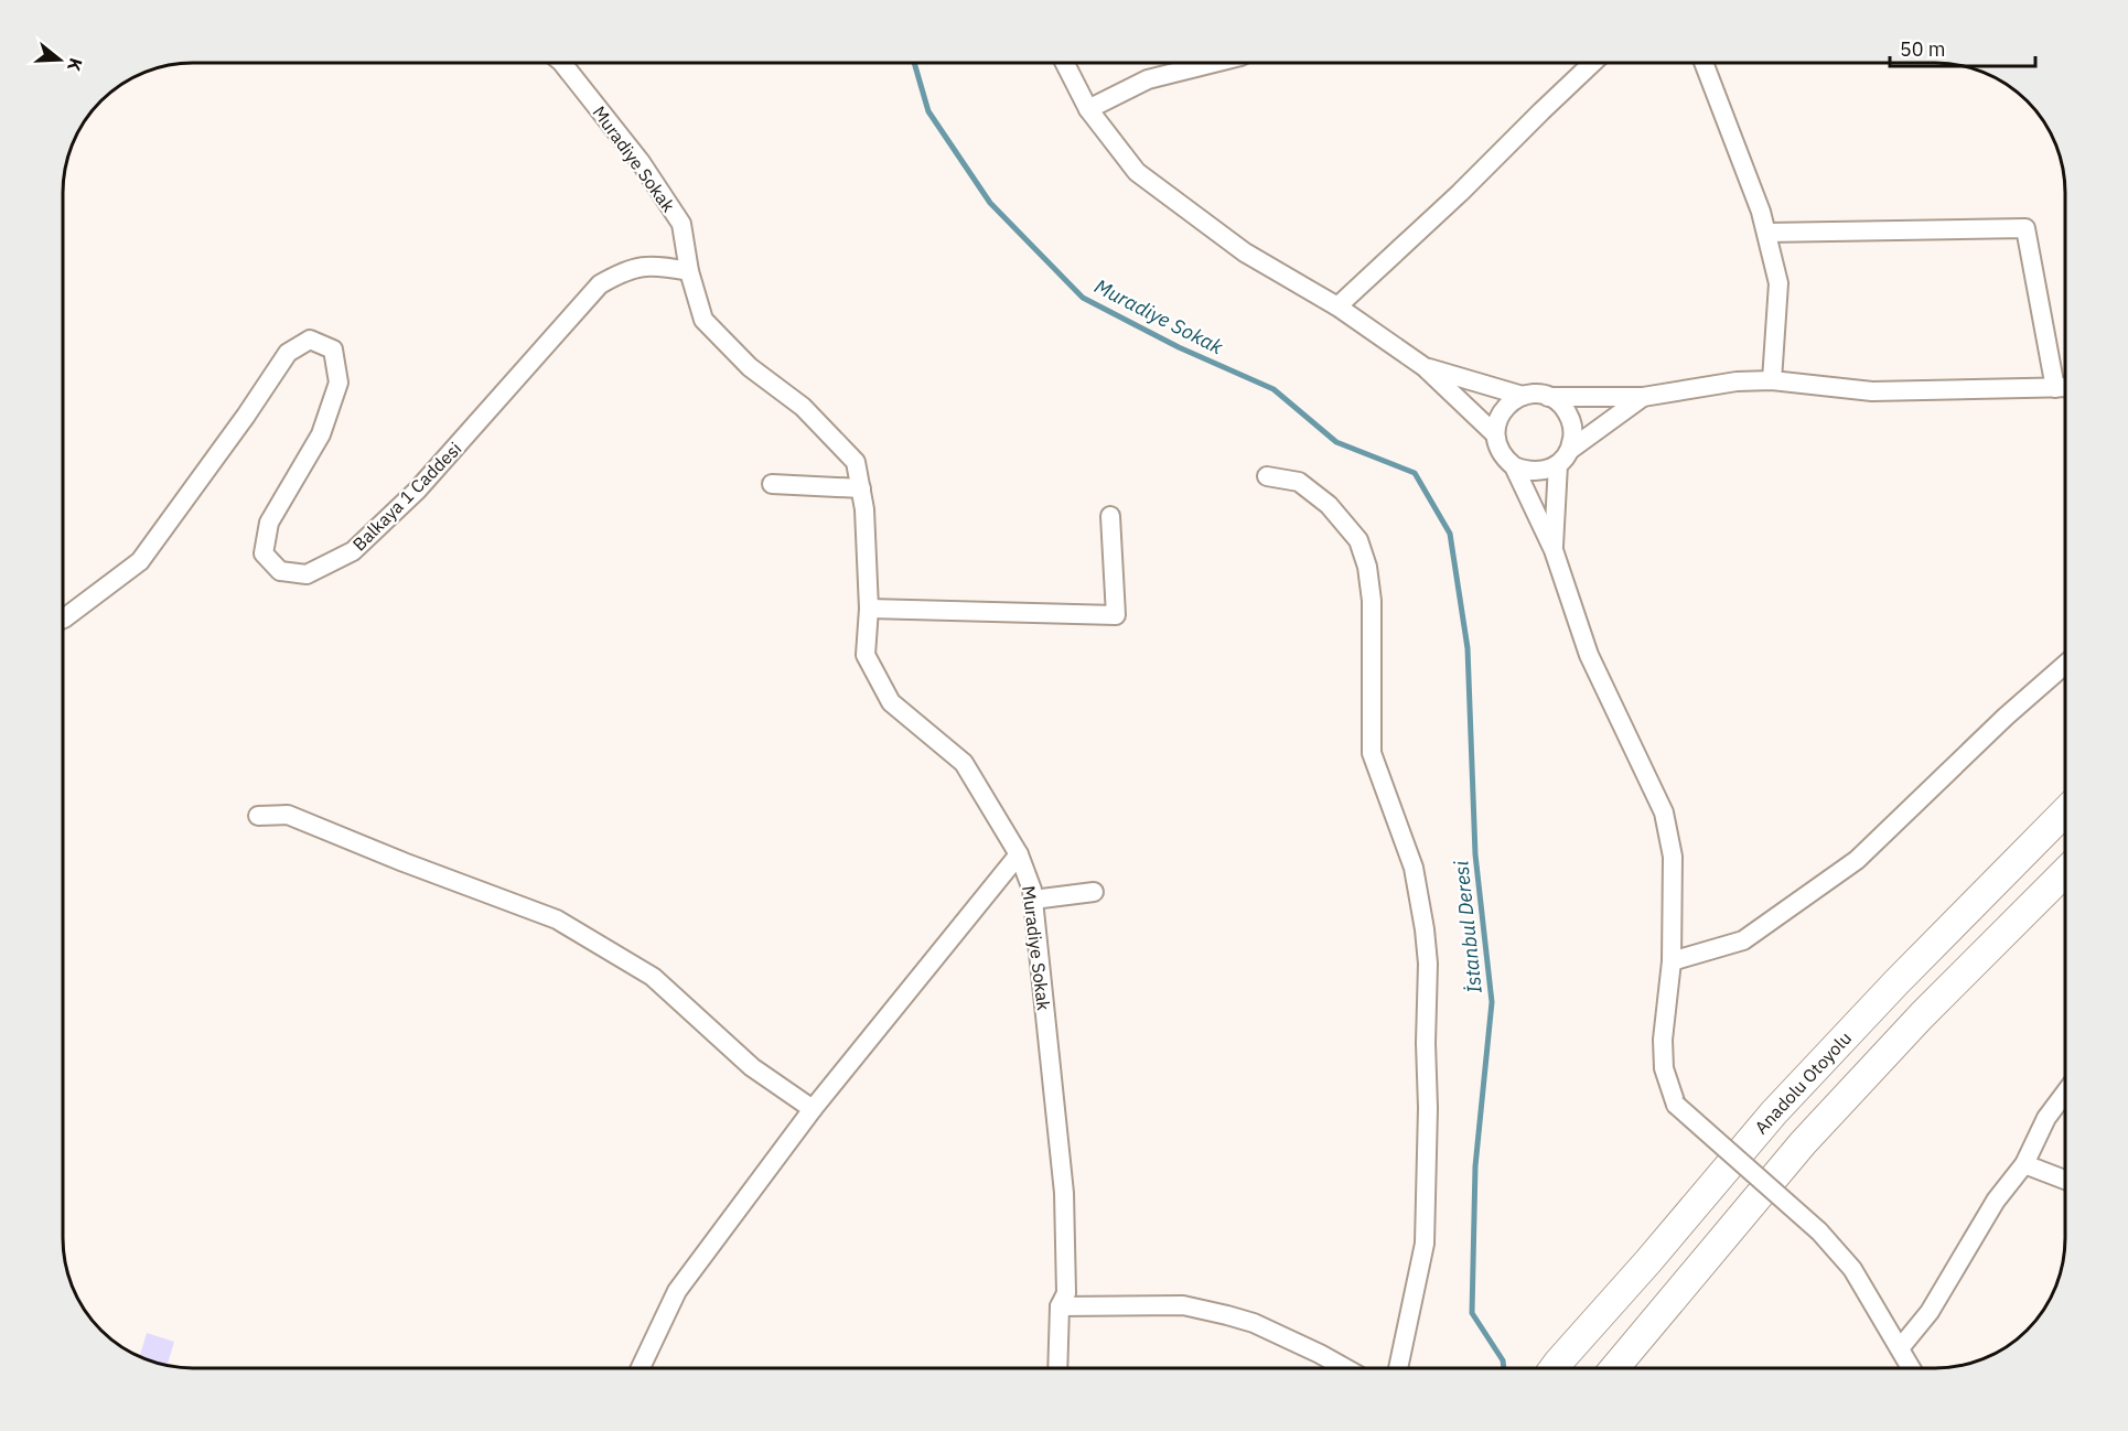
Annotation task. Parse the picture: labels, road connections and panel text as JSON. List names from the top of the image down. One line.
{"streets":{"highway":["Anadolu Otoyolu"],"street":["Muradiye Sokak","Balkaya 1 Caddesi"]},"crossings":[["Muradiye Sokak","Balkaya 1 Caddesi"]],"water":["Muradiye Sokak","İstanbul Deresi"],"scale_bar":"50 m","north":"right"}
